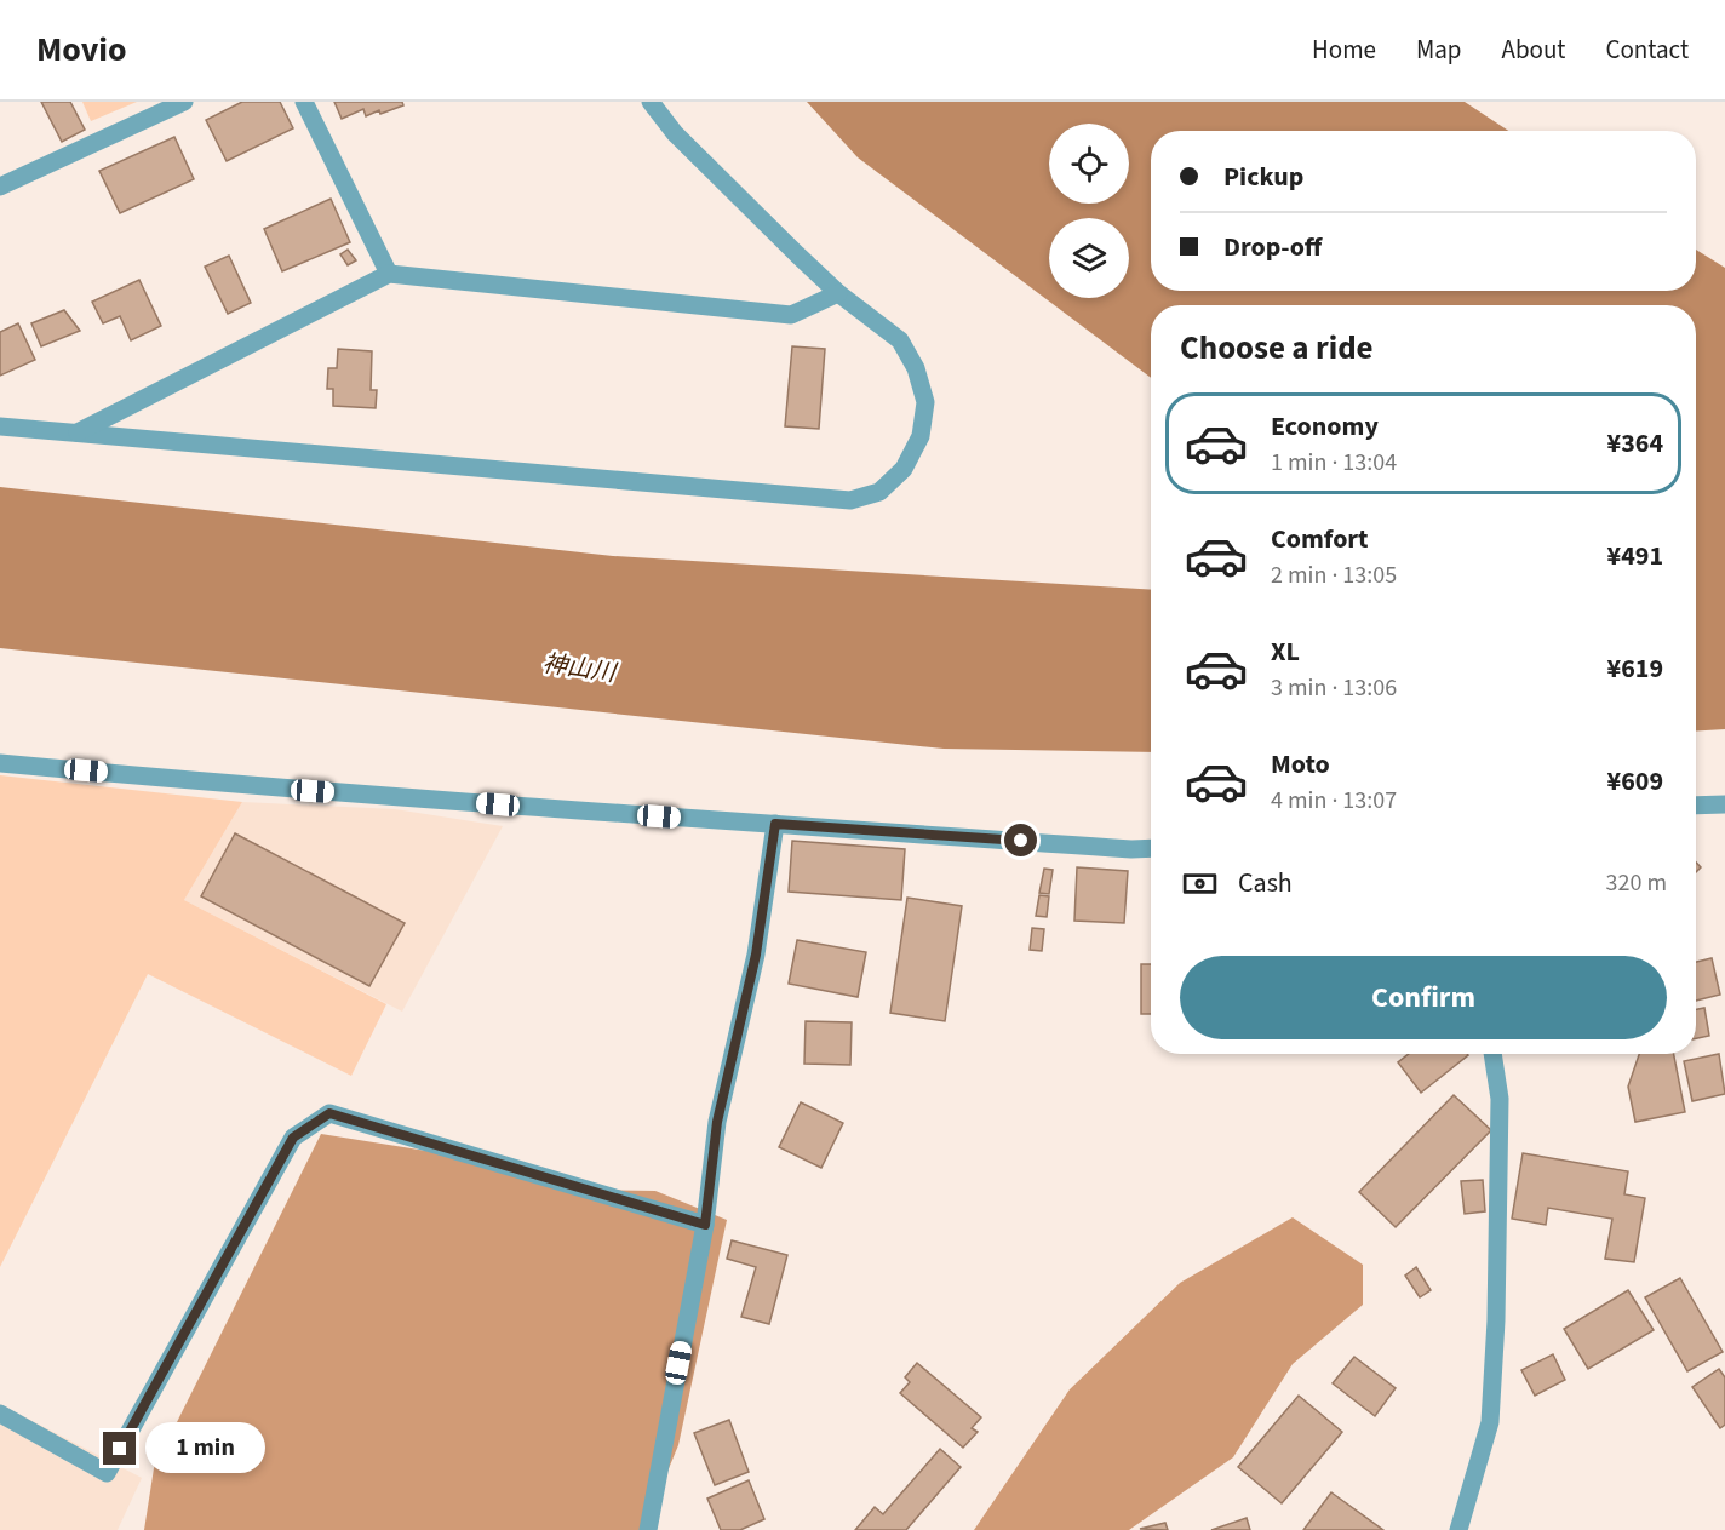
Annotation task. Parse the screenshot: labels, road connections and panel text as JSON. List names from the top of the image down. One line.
{"water":["神山川"],"page":{"header":"Movio","nav":["Home","Map","About","Contact"],"banner":["Pickup","Drop-off"],"heading":"Choose a ride","list":[{"name":"Economy","note":"1 min · 13:04","value":"¥364"},{"name":"Comfort","note":"2 min · 13:05","value":"¥491"},{"name":"XL","note":"3 min · 13:06","value":"¥619"},{"name":"Moto","note":"4 min · 13:07","value":"¥609"}],"pay":["Cash","320 m"],"buttons":"Confirm","bubble":"1 min"}}
